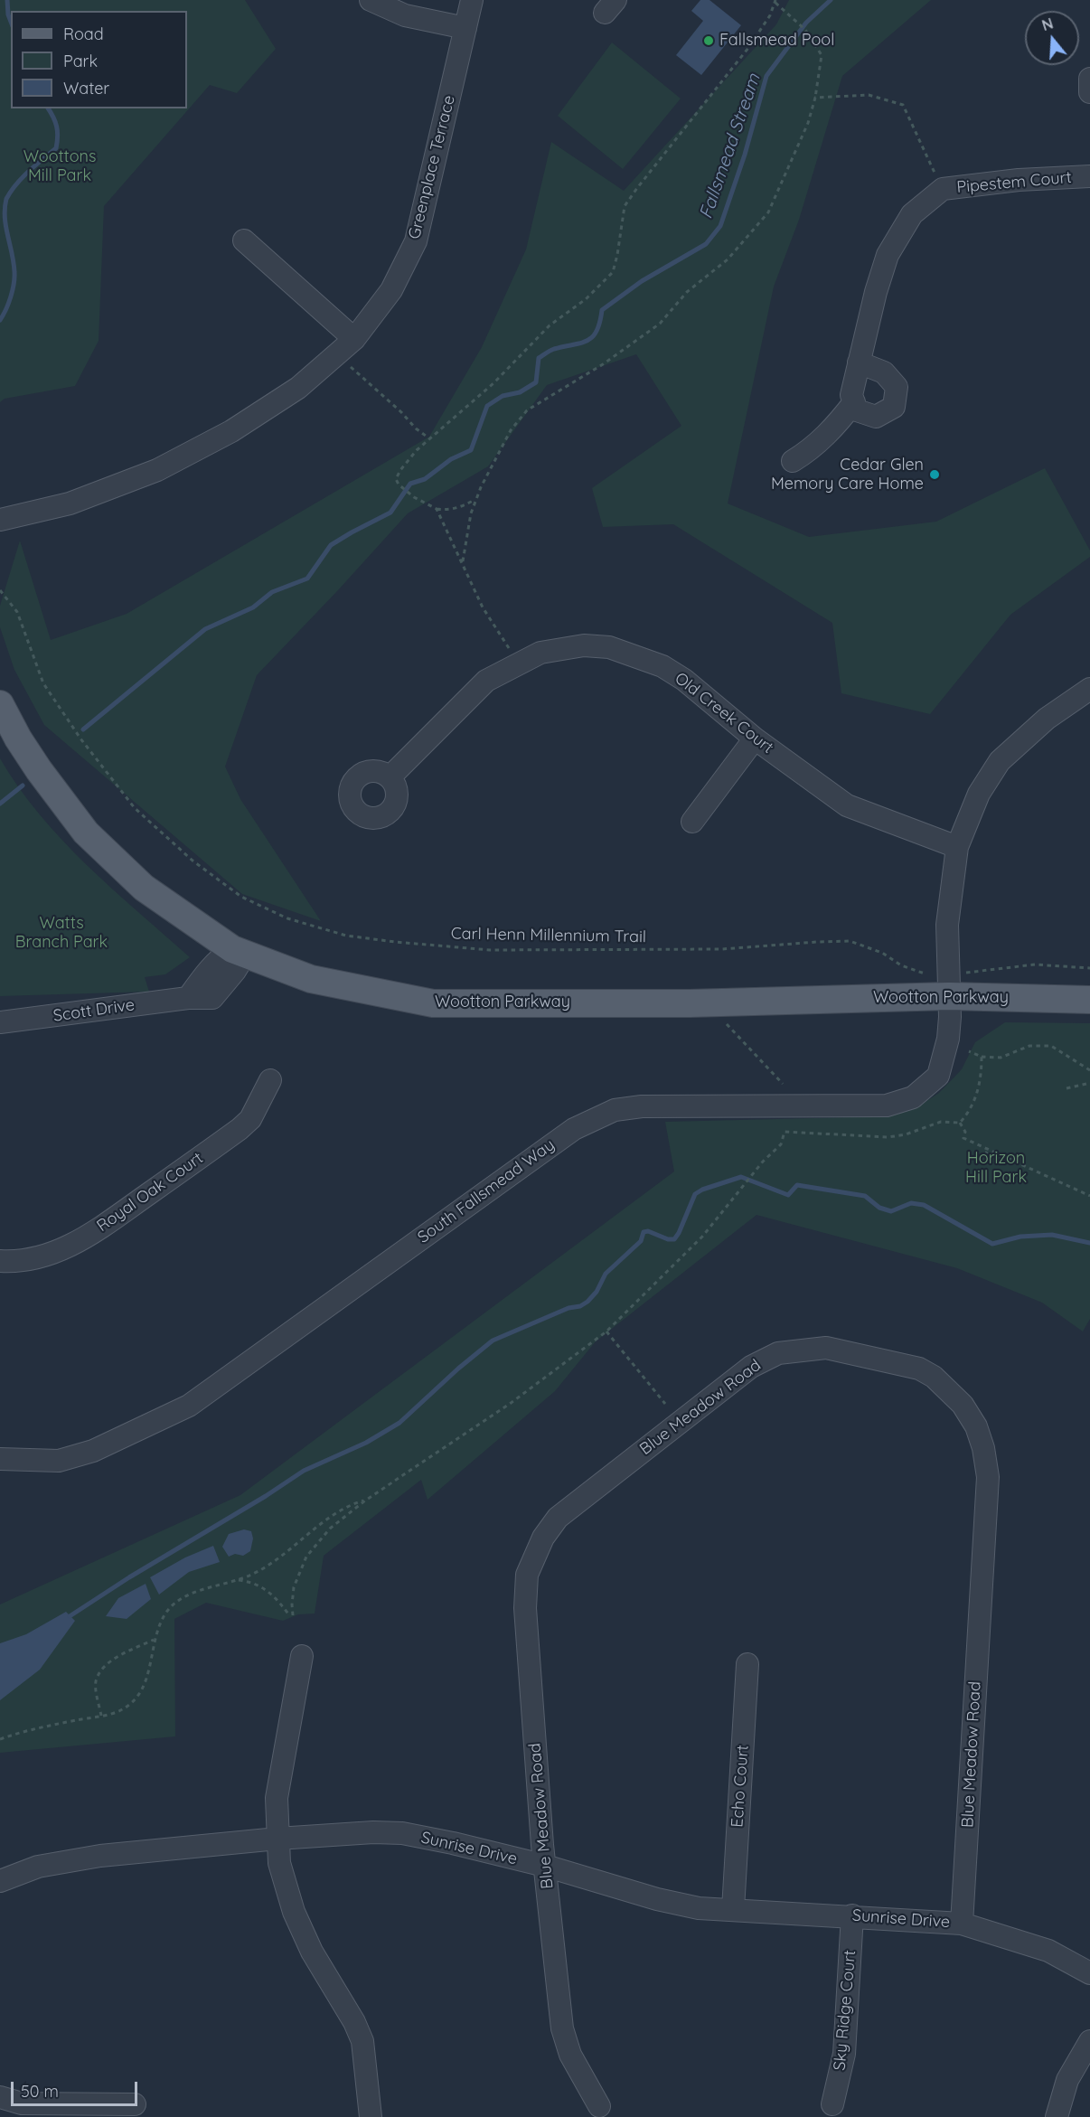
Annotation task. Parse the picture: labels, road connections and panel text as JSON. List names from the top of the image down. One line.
{"streets":{"main road":["Wootton Parkway"],"street":["Greenplace Terrace","Pipestem Court","Old Creek Court","Scott Drive","South Fallsmead Way","Royal Oak Court","Blue Meadow Road","Echo Court","Sunrise Drive","Sky Ridge Court"],"path":["Carl Henn Millennium Trail"]},"crossings":[["Old Creek Court","South Fallsmead Way"],["Carl Henn Millennium Trail","Wootton Parkway"],["Carl Henn Millennium Trail","South Fallsmead Way"],["Wootton Parkway","Scott Drive"],["Wootton Parkway","South Fallsmead Way"],["Blue Meadow Road","Sunrise Drive"],["Echo Court","Sunrise Drive"],["Sunrise Drive","Sky Ridge Court"]],"water":["Fallsmead Stream"],"parks":["Woottons Mill Park","Watts Branch Park","Horizon Hill Park"],"places":["Fallsmead Pool","Cedar Glen Memory Care Home"],"legend":["Road","Park","Water"],"scale_bar":"50 m","north":"top"}
